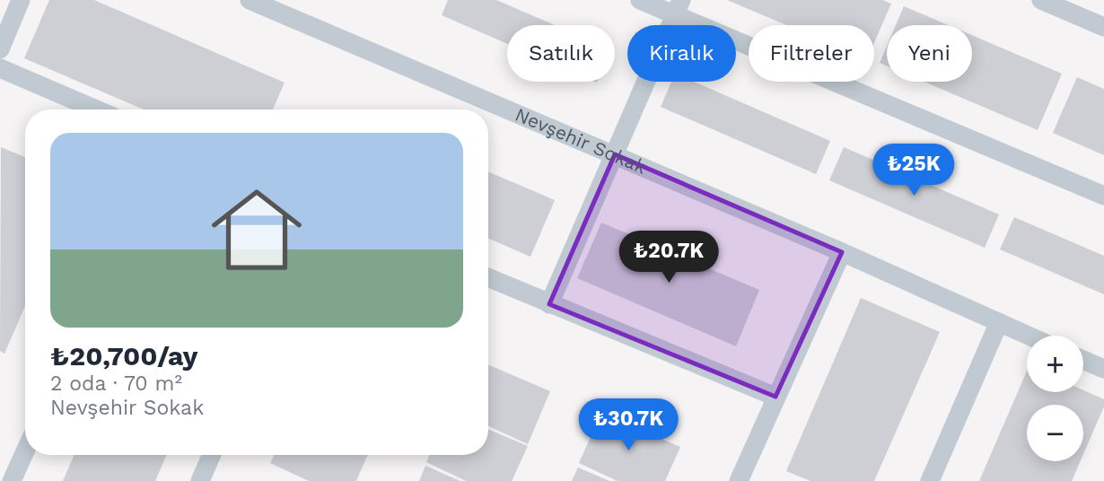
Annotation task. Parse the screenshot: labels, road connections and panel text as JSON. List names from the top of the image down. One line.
{"streets":{"street":["Nevşehir Sokak"]},"page":{"chip":["Satılık","Kiralık","Filtreler","Yeni"],"list":[{"name":"₺20,700/ay","note":"2 oda · 70 m² · Nevşehir Sokak"}],"price":["₺25K","₺20.7K","₺30.7K"],"map_buttons":["+","−"]}}
